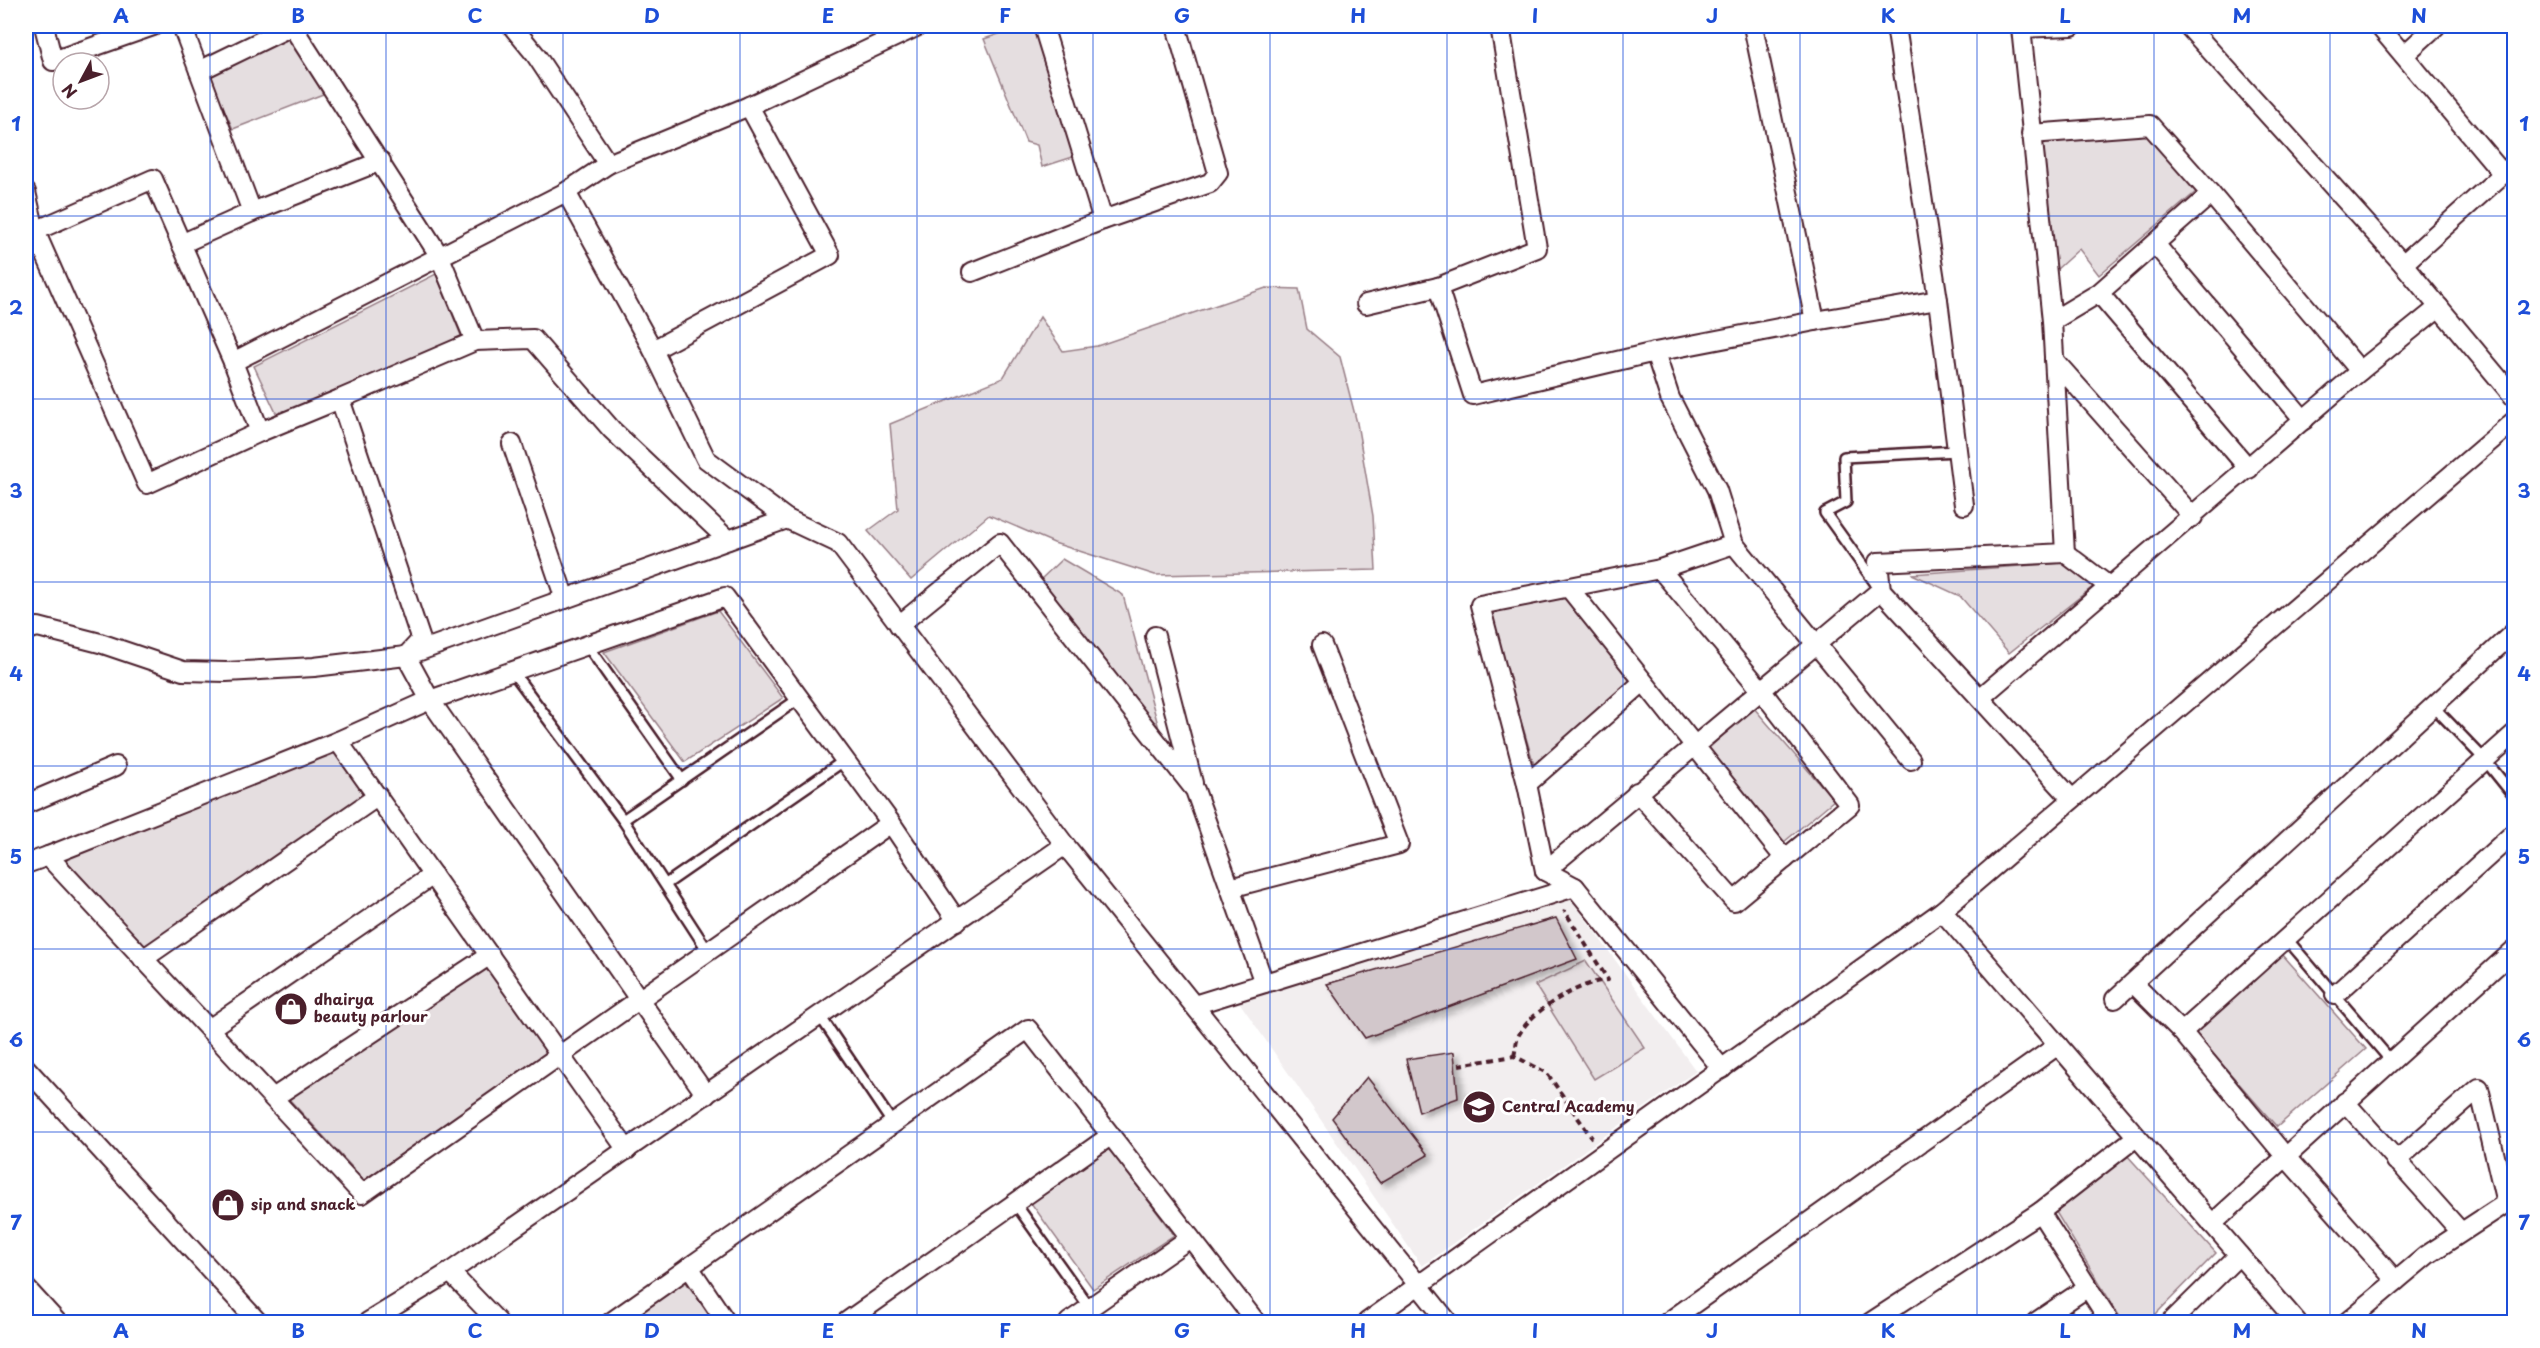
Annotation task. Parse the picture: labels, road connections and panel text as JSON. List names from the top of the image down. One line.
{"places":{"shop":["dhairya beauty parlour","sip and snack"],"school or university":["Central Academy"]},"north":"bottom left","grid":{"columns":["A","B","C","D","E","F","G","H","I","J","K","L","M","N"],"rows":["1","2","3","4","5","6","7"]}}
